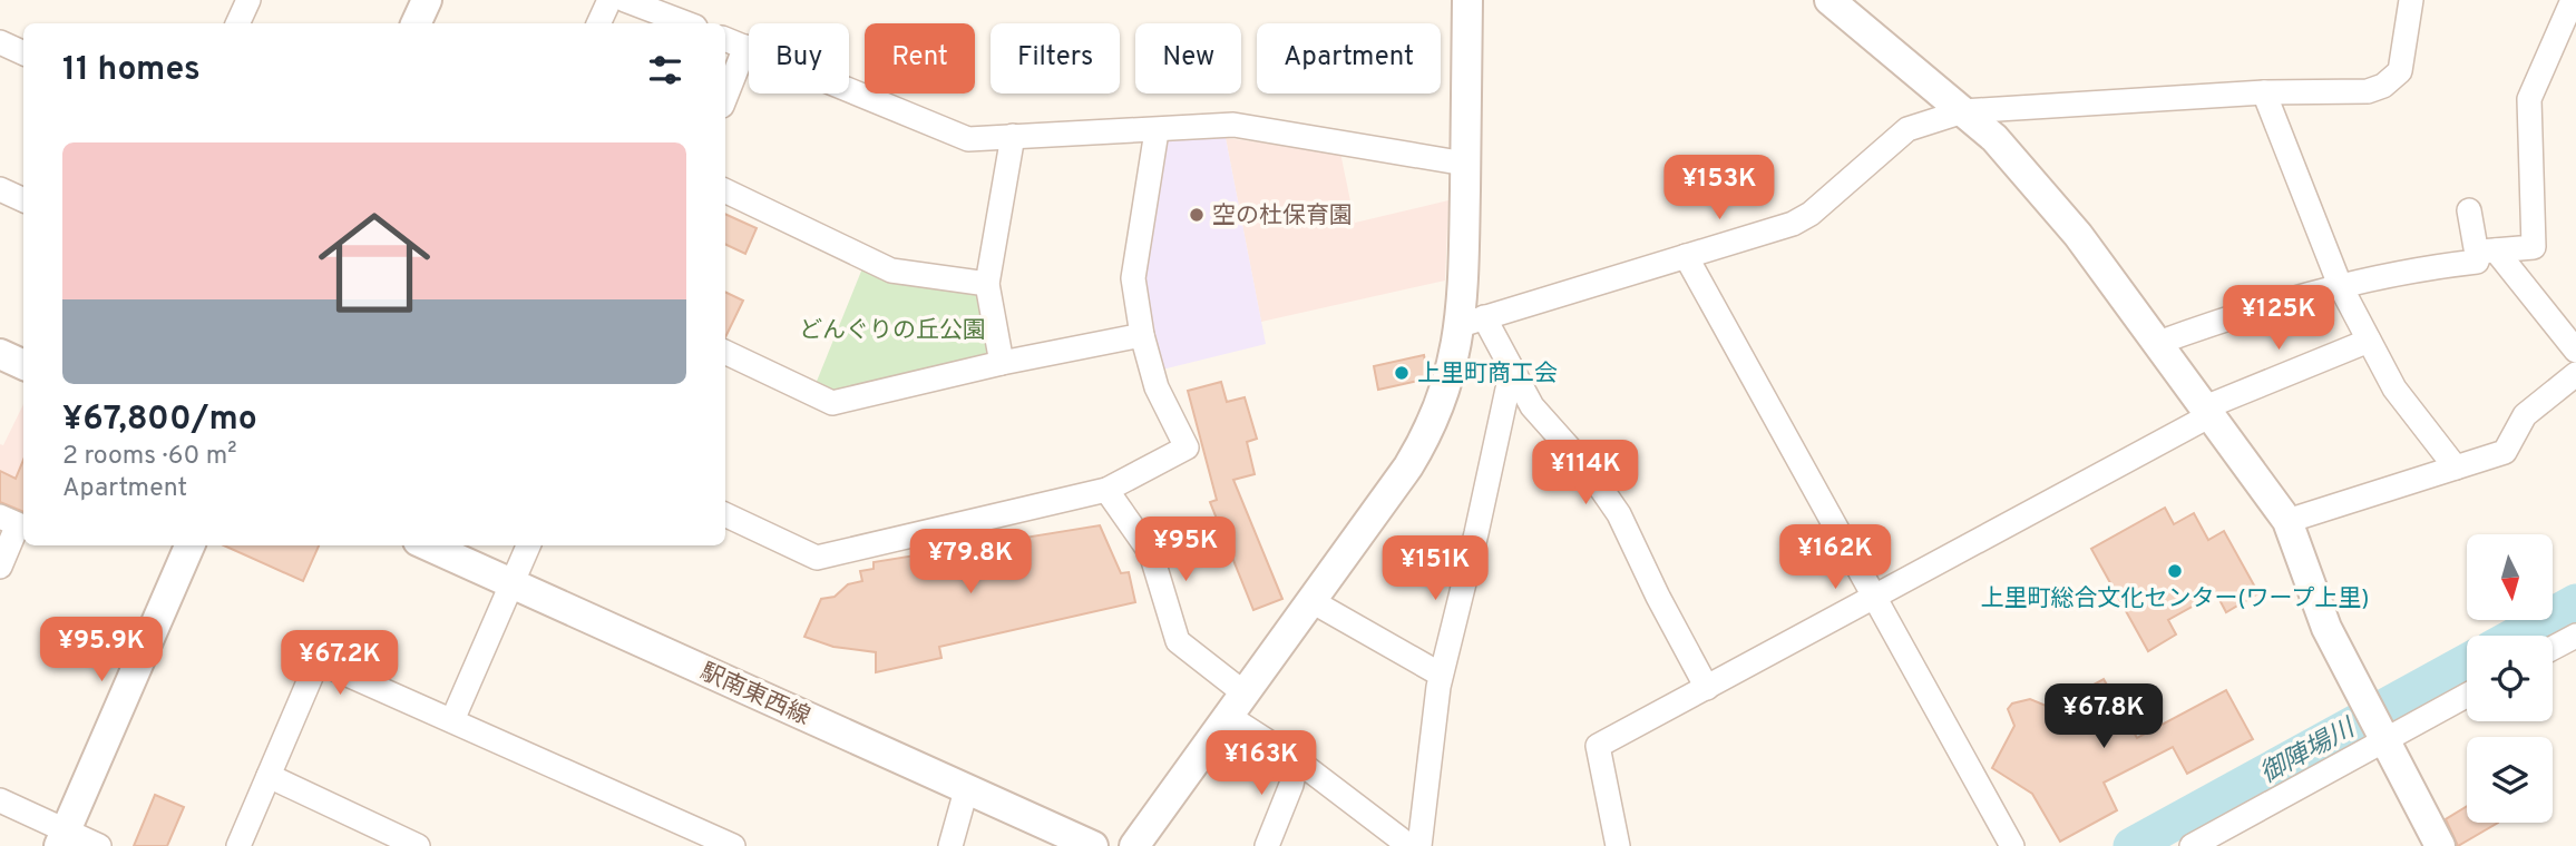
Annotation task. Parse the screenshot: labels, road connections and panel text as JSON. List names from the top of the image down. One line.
{"streets":{"street":["駅南東西線"]},"water":["御陣場川"],"parks":["どんぐりの丘公園"],"places":["空の杜保育園","上里町商工会","上里町総合文化センター(ワープ上里)"],"north":"bottom","page":{"chip":["Buy","Rent","Filters","New","Apartment"],"heading":"11 homes","list":[{"name":"¥67,800/mo","note":"2 rooms · 60 m² · Apartment"}],"price":["¥153K","¥125K","¥114K","¥95K","¥162K","¥79.8K","¥151K","¥95.9K","¥67.2K","¥67.8K","¥163K"]}}
